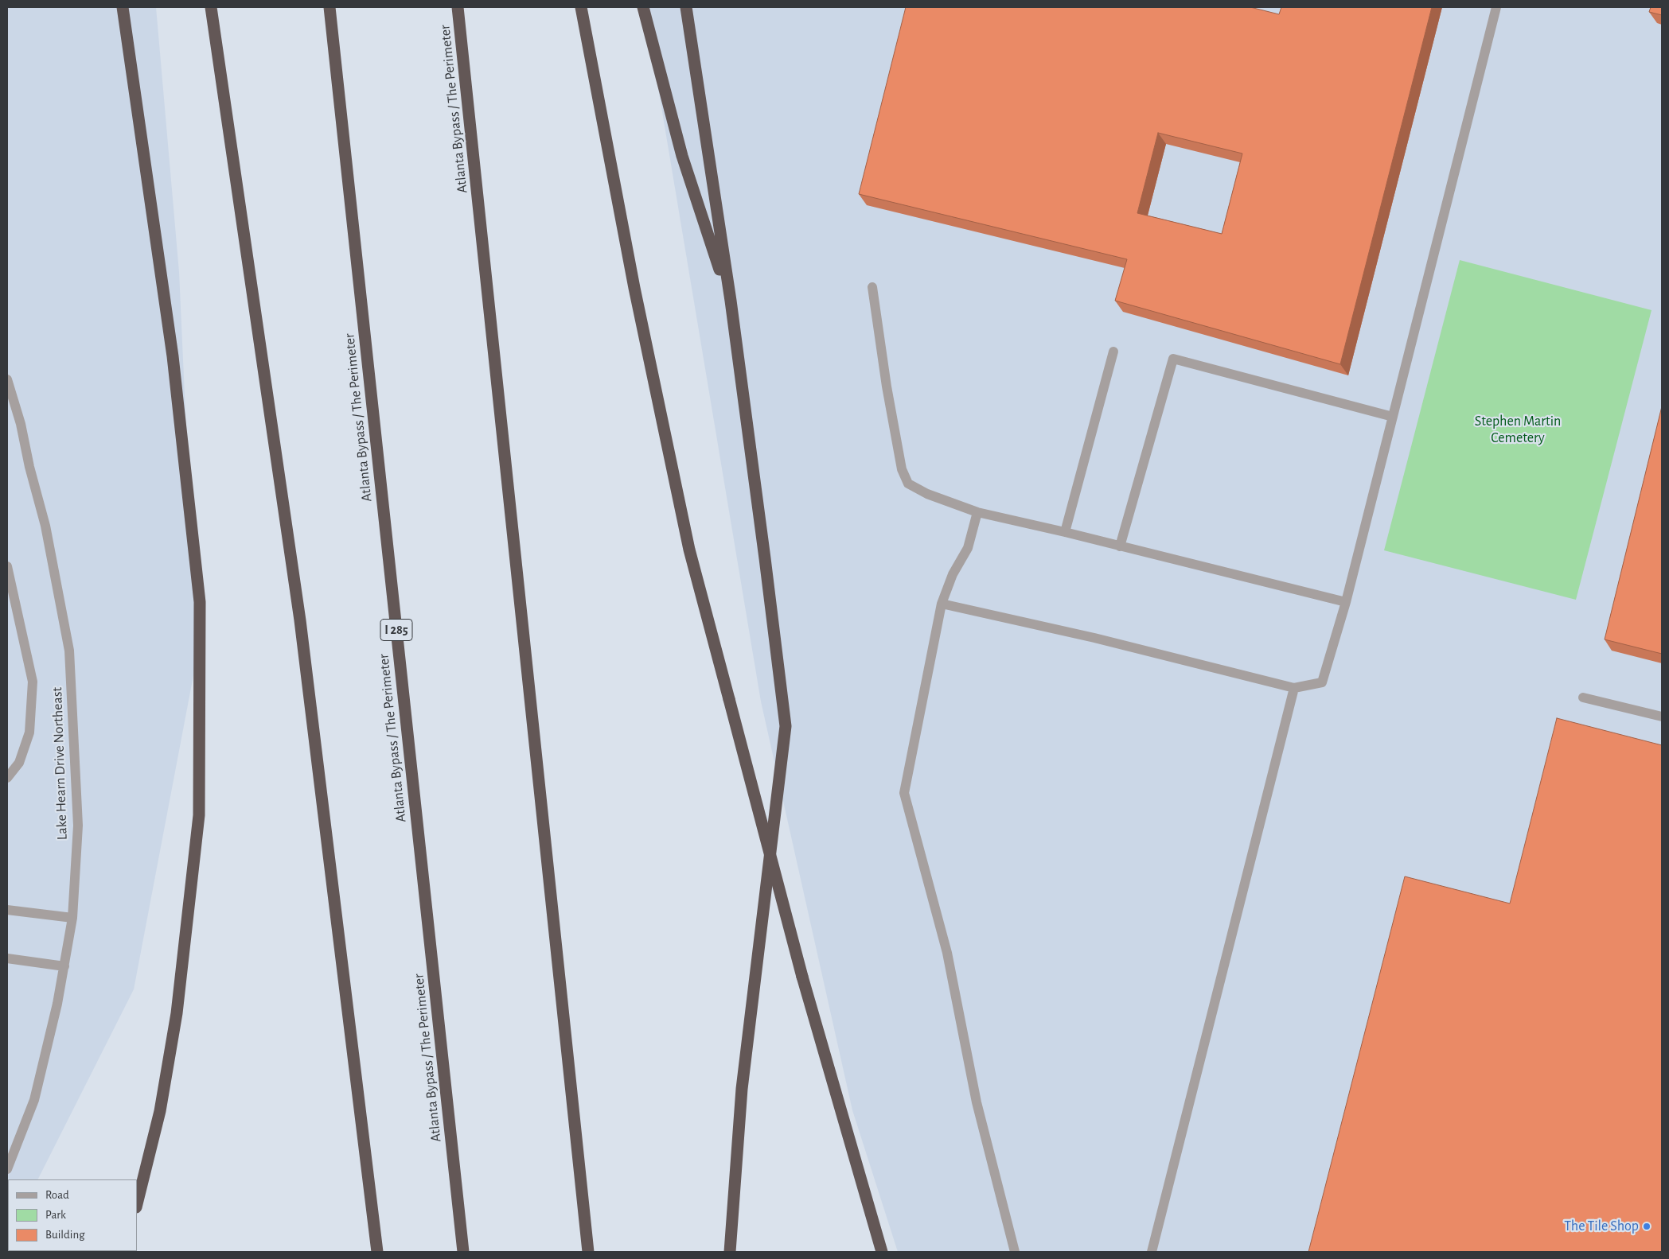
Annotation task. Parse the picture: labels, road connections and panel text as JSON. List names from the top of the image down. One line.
{"streets":{"highway":["Atlanta Bypass / The Perimeter","I 285"],"street":["Lake Hearn Drive Northeast"]},"parks":["Stephen Martin Cemetery"],"places":["The Tile Shop"],"legend":["Road","Park","Building"]}
